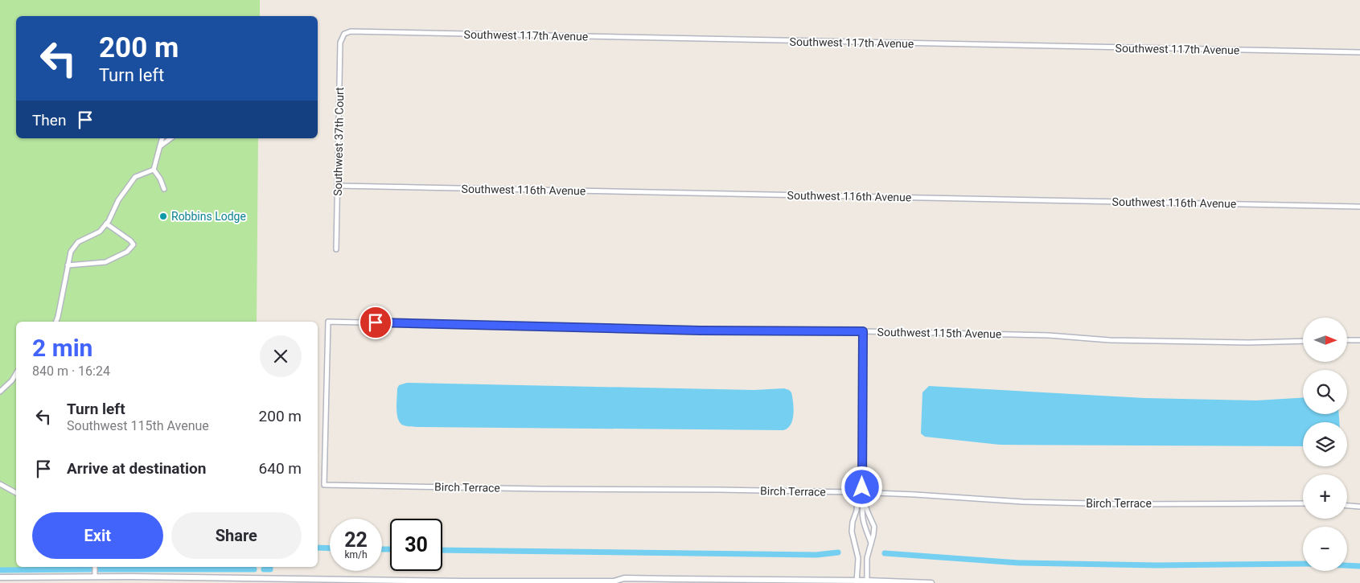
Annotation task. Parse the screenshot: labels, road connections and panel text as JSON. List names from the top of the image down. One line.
{"streets":{"street":["Southwest 117th Avenue","Southwest 37th Court","Southwest 116th Avenue","Southwest 115th Avenue","Birch Terrace"]},"crossings":[["Southwest 117th Avenue","Southwest 37th Court"],["Southwest 37th Court","Southwest 116th Avenue"],["Southwest 115th Avenue","Birch Terrace"]],"places":["Robbins Lodge"],"north":"right","page":{"turn":["200 m","Turn left"],"then":"Then","map_buttons":["+","−"],"heading":["2 min","840 m · 16:24"],"list":[{"name":"Turn left","note":"Southwest 115th Avenue","value":"200 m"},{"name":"Arrive at destination","value":"640 m"}],"buttons":["Exit","Share"],"speed":"22 km/h","limit":"30"}}
